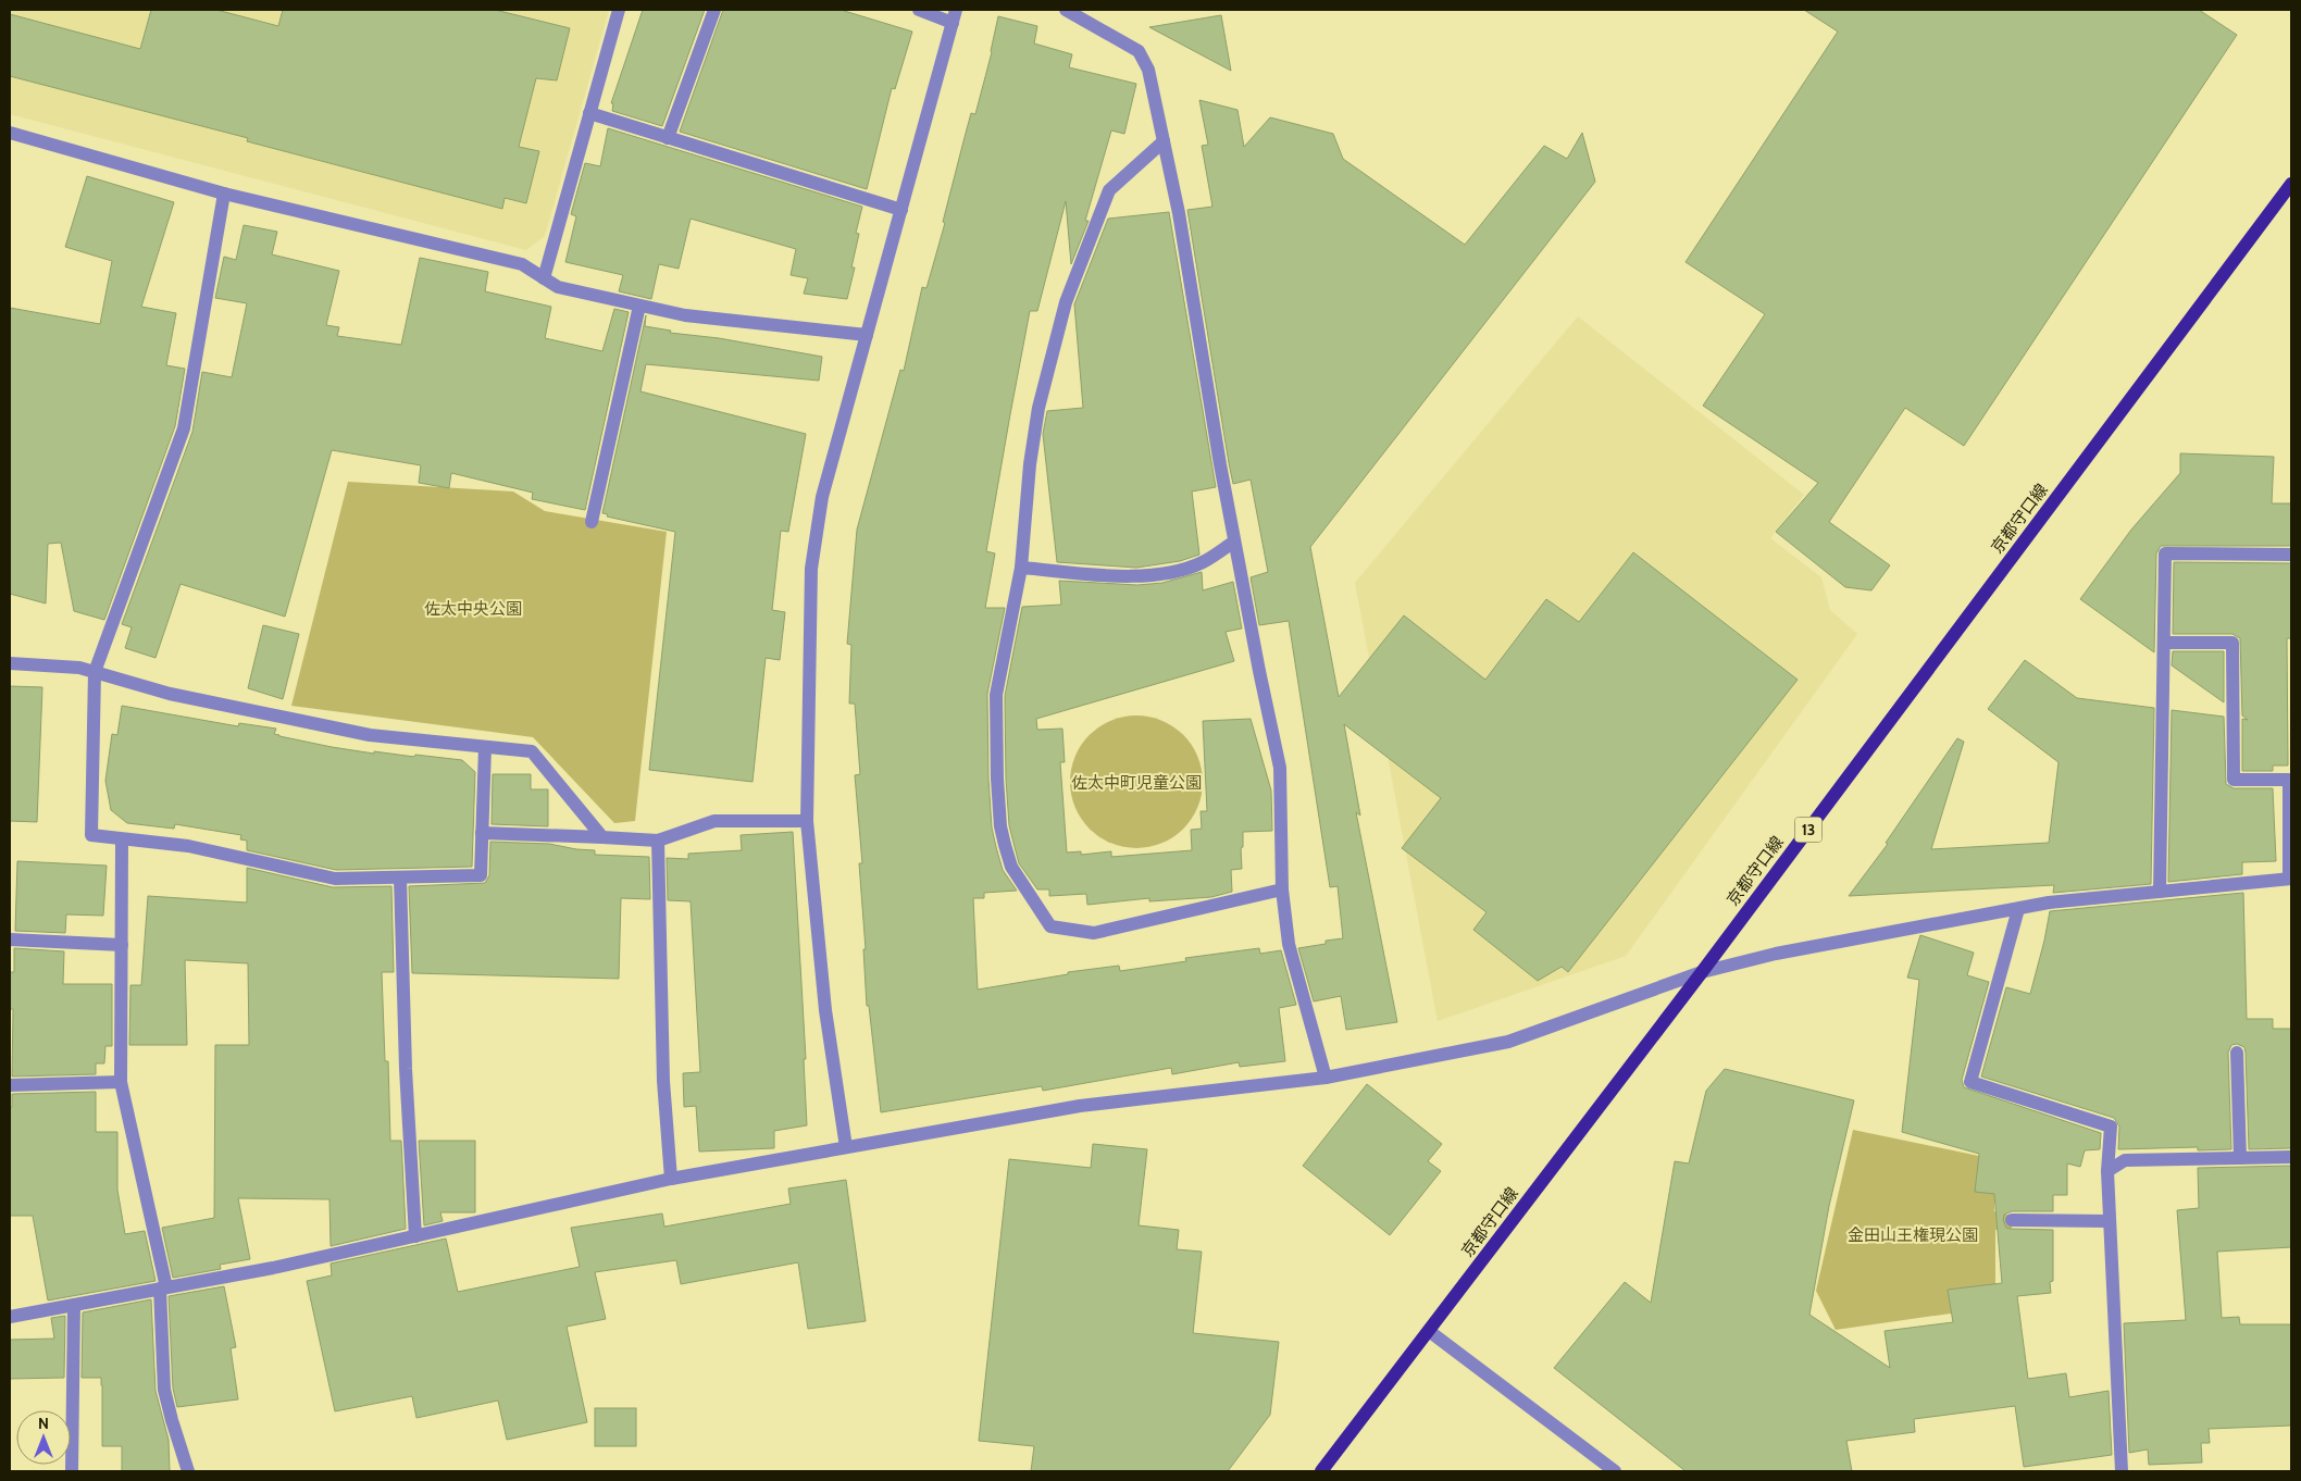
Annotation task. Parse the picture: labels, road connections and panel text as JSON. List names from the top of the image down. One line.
{"streets":{"main road":["京都守口線","13"]},"parks":["佐太中央公園","佐太中町児童公園","金田山王権現公園"],"north":"top"}
